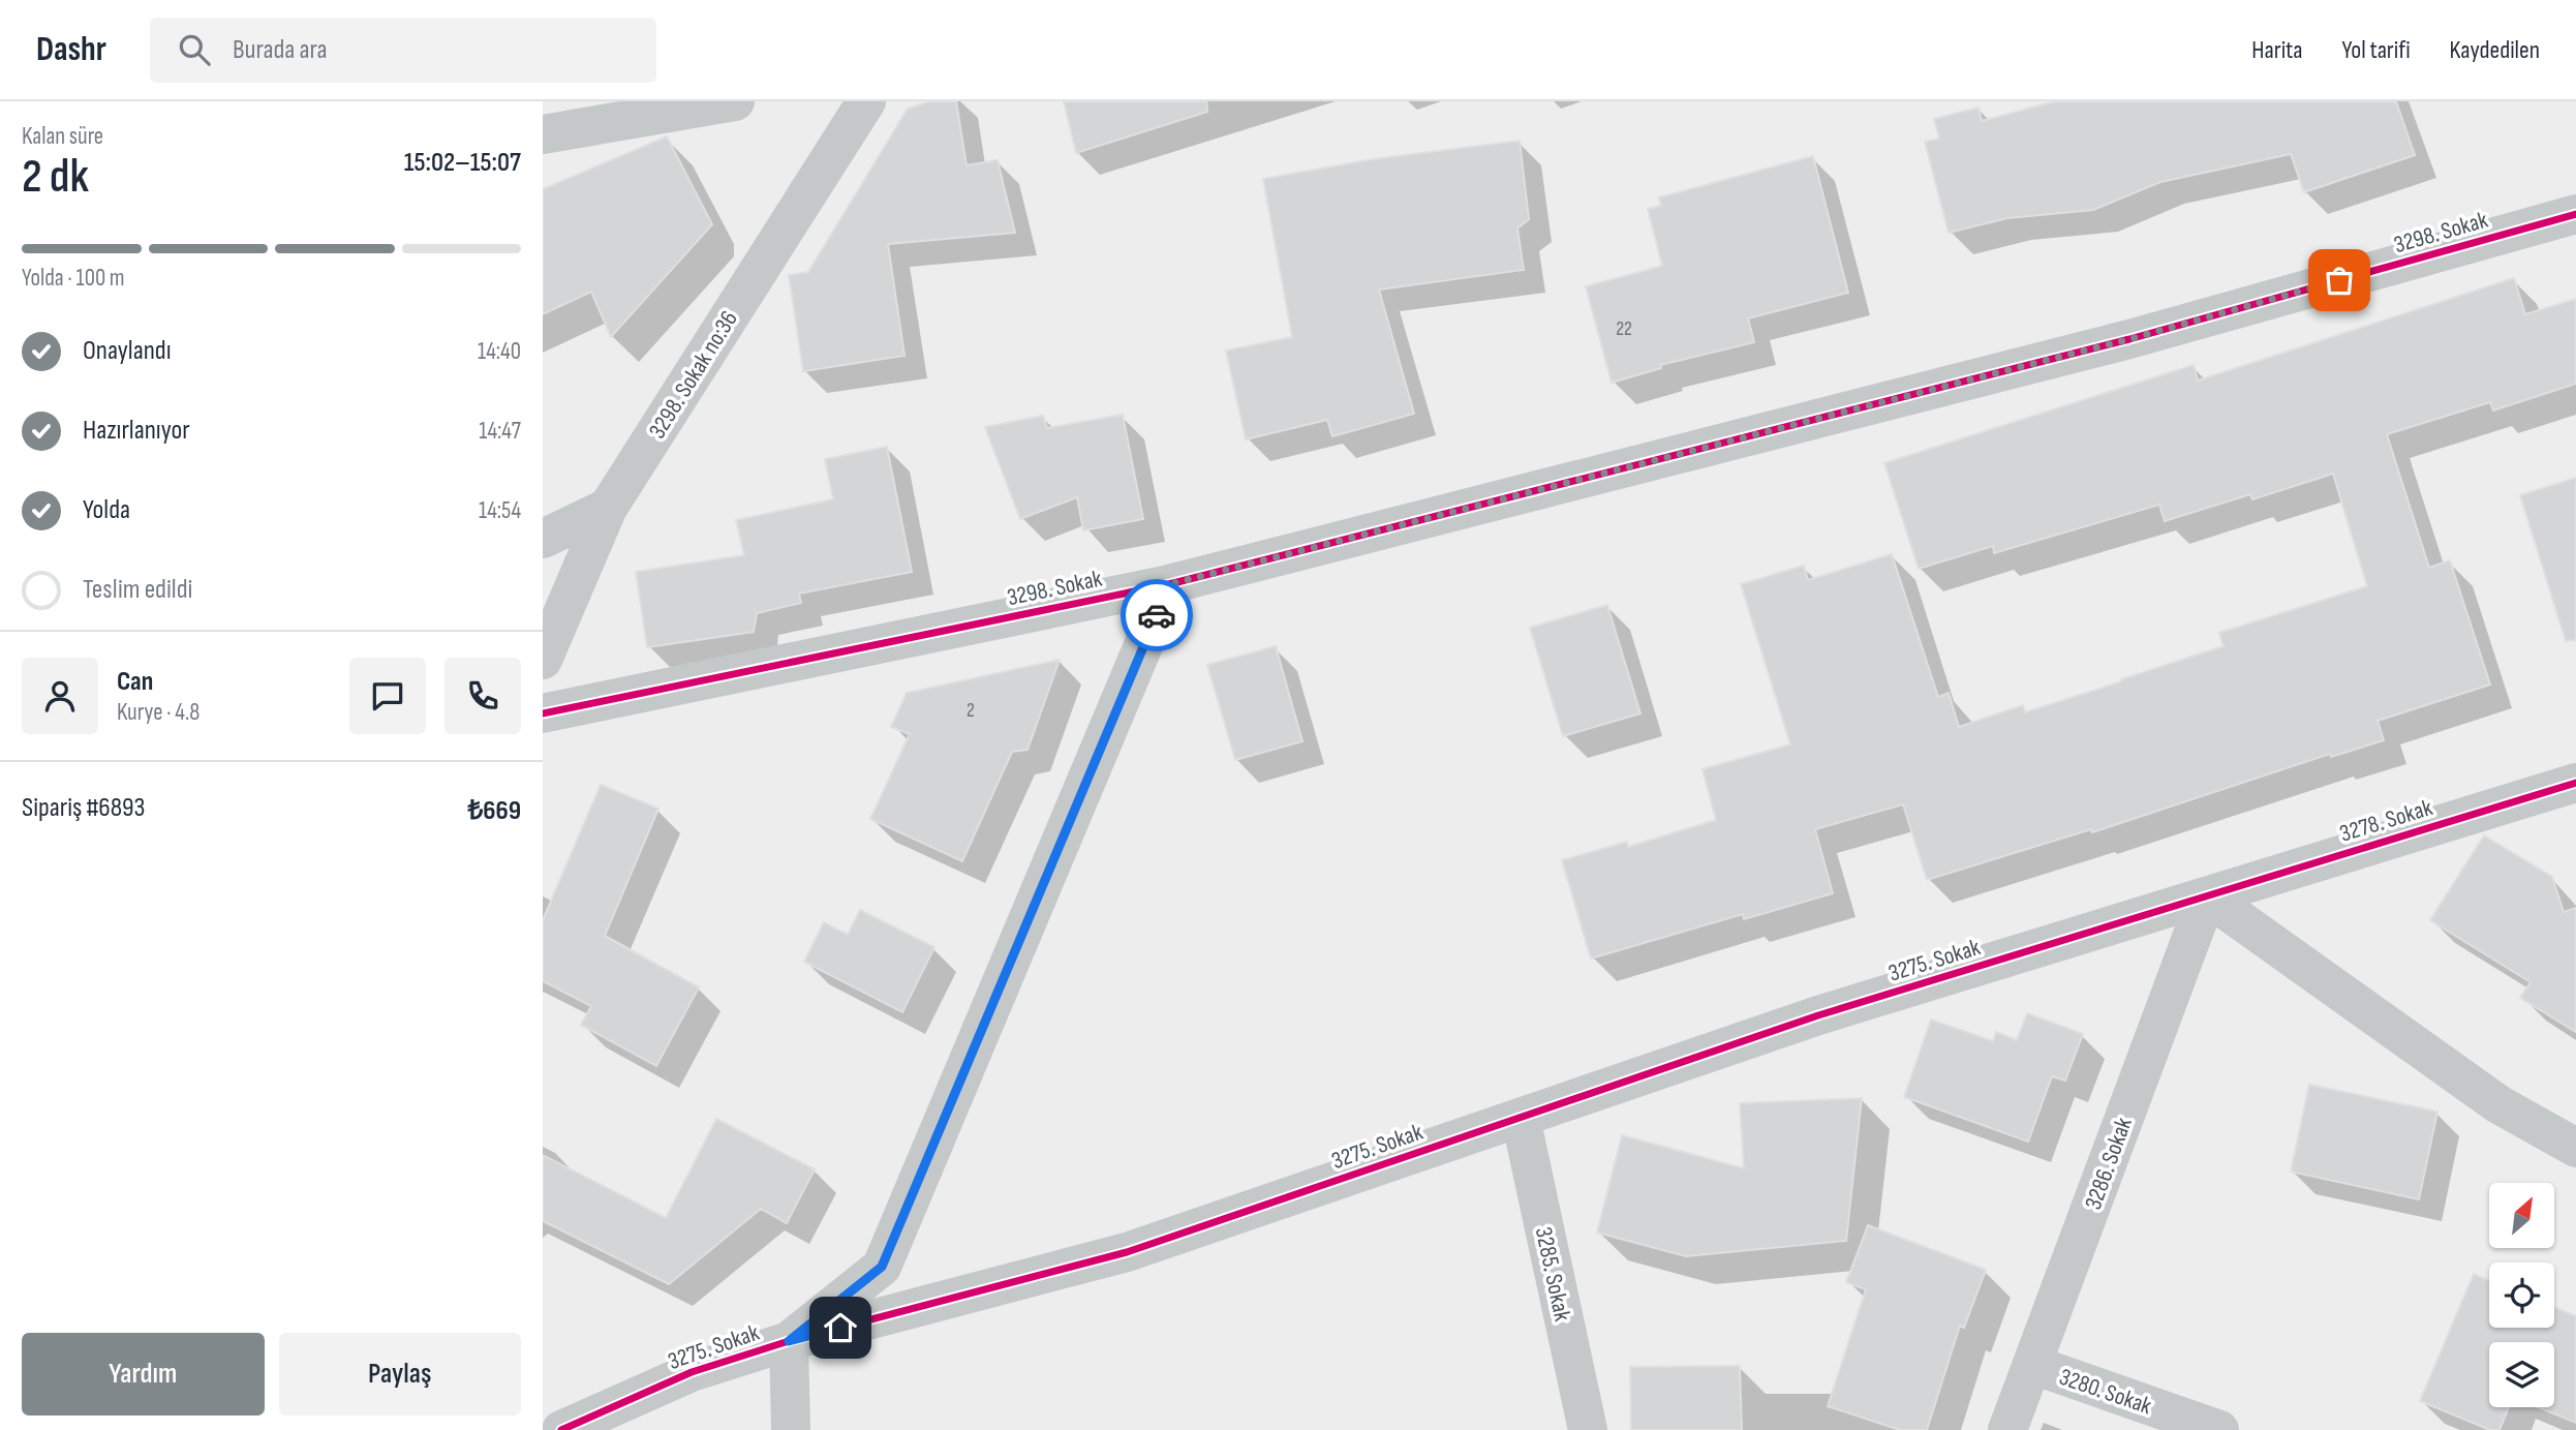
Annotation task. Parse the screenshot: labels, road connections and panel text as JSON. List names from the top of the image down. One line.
{"streets":{"street":["3298. Sokak","3298. Sokak no:36","3278. Sokak","3275. Sokak","3286. Sokak","3285. Sokak","3280. Sokak"]},"crossings":[["3278. Sokak","3275. Sokak"],["3278. Sokak","3286. Sokak"],["3275. Sokak","3286. Sokak"],["3275. Sokak","3285. Sokak"],["3286. Sokak","3280. Sokak"]],"house_numbers":["22","2"],"north":"top right","page":{"header":"Dashr","search":"Burada ara","nav":["Harita","Yol tarifi","Kaydedilen"],"heading":["2 dk","Kalan süre","15:02–15:07"],"panel":["Can","Kurye · 4.8","Sipariş #6893","₺669"],"bar":"Yolda · 100 m","list":[["Onaylandı","14:40"],["Hazırlanıyor","14:47"],["Yolda","14:54"],"Teslim edildi"],"buttons":["Yardım","Paylaş"]}}
